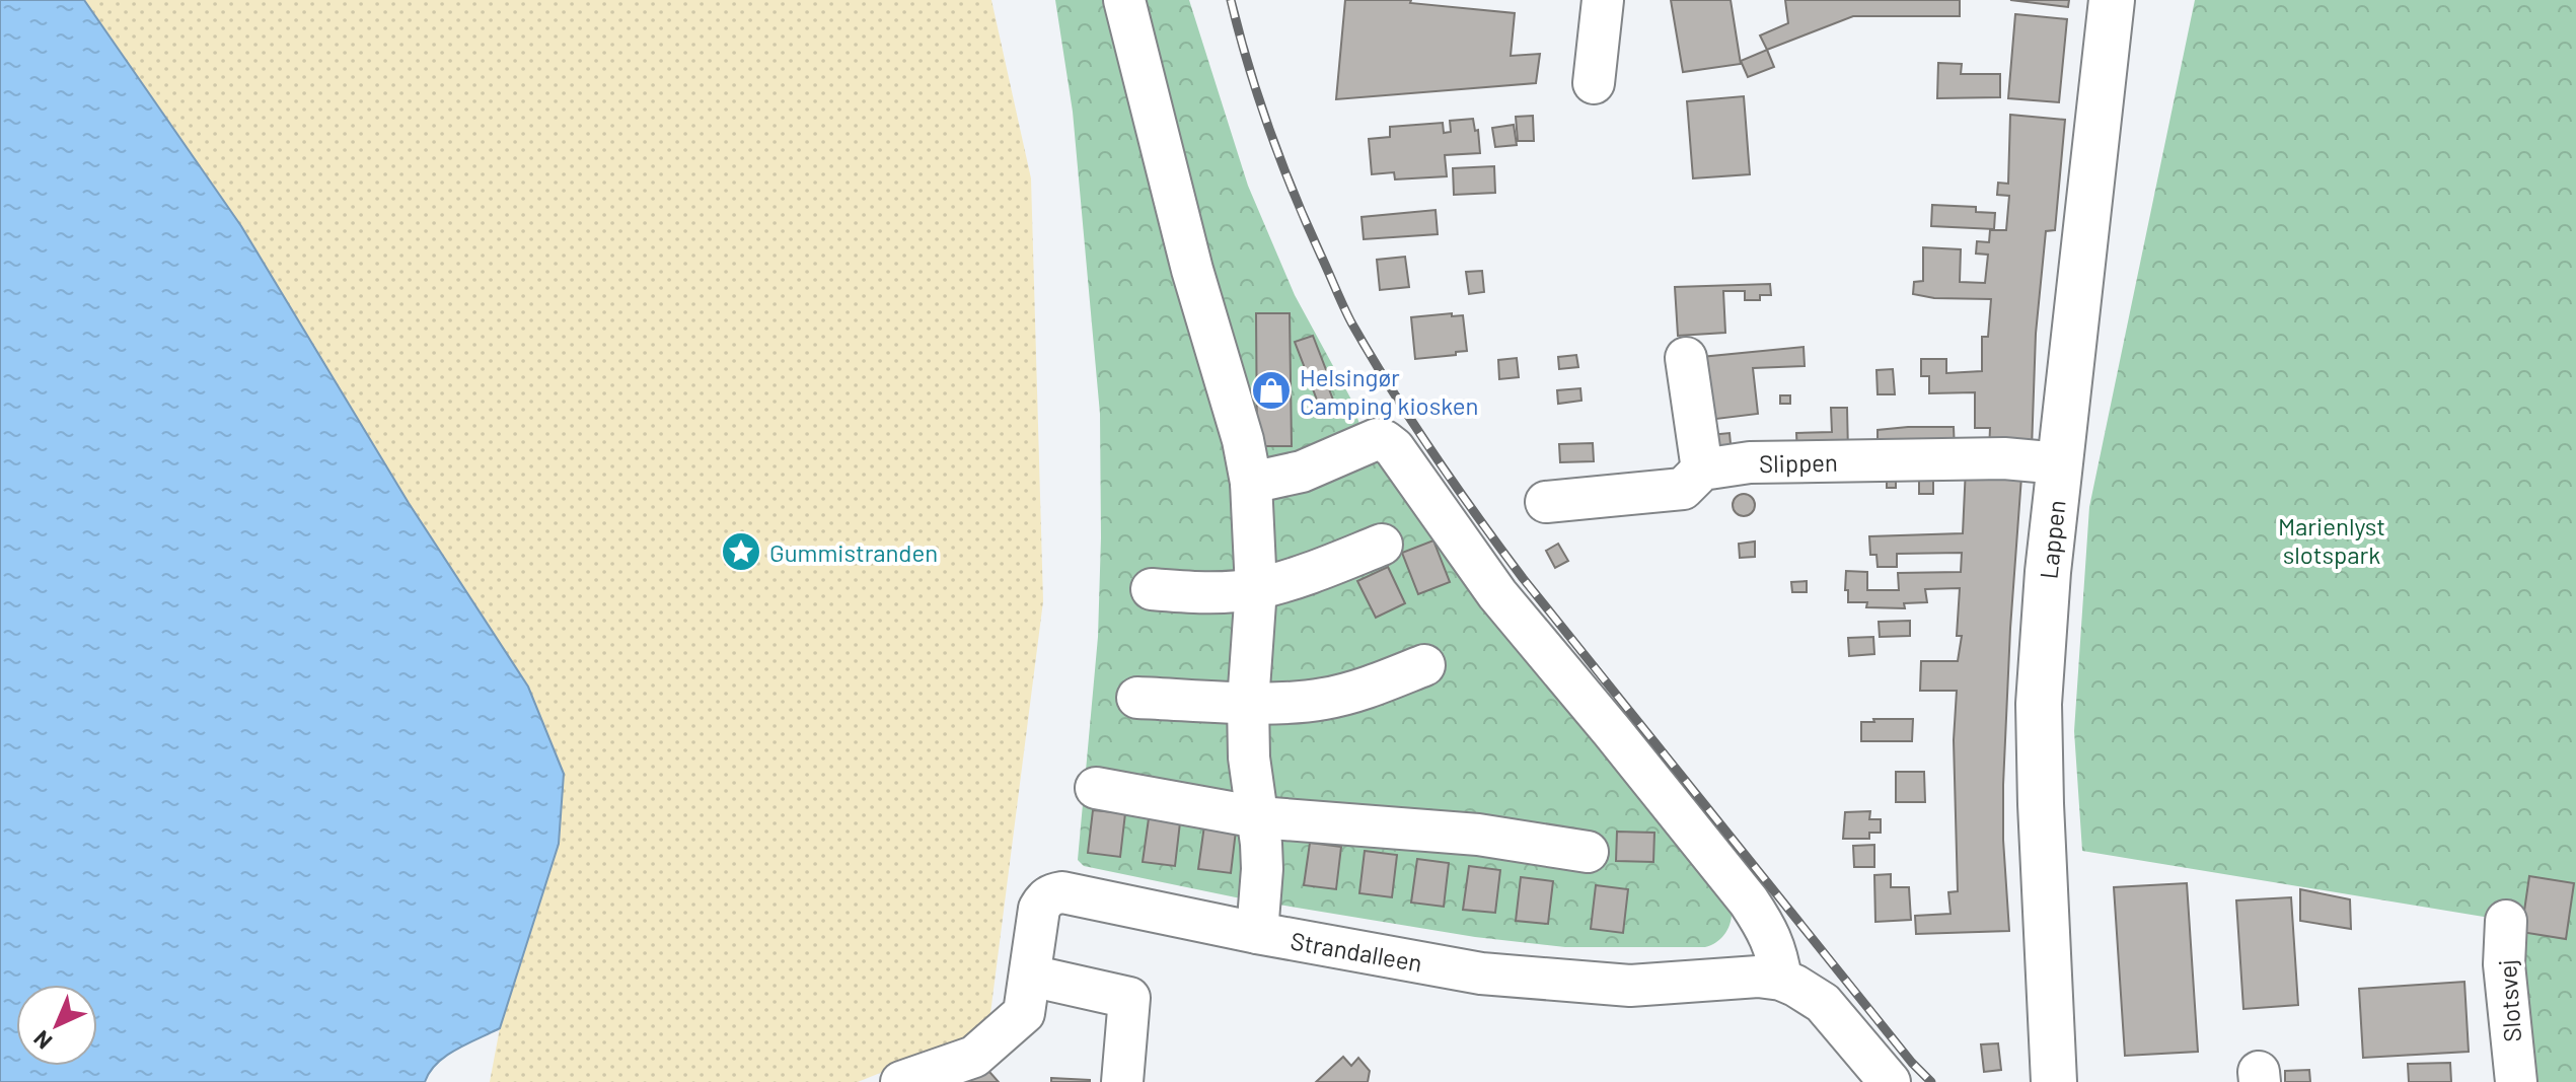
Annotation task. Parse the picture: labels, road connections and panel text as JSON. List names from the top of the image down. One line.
{"streets":{"main road":["Lappen"],"street":["Slippen","Strandalleen","Slotsvej"]},"crossings":[["Slippen","Lappen"]],"parks":["Marienlyst slotspark"],"places":{"shop":["Helsingør Camping kiosken"],"place":["Gummistranden"]},"north":"bottom left"}
